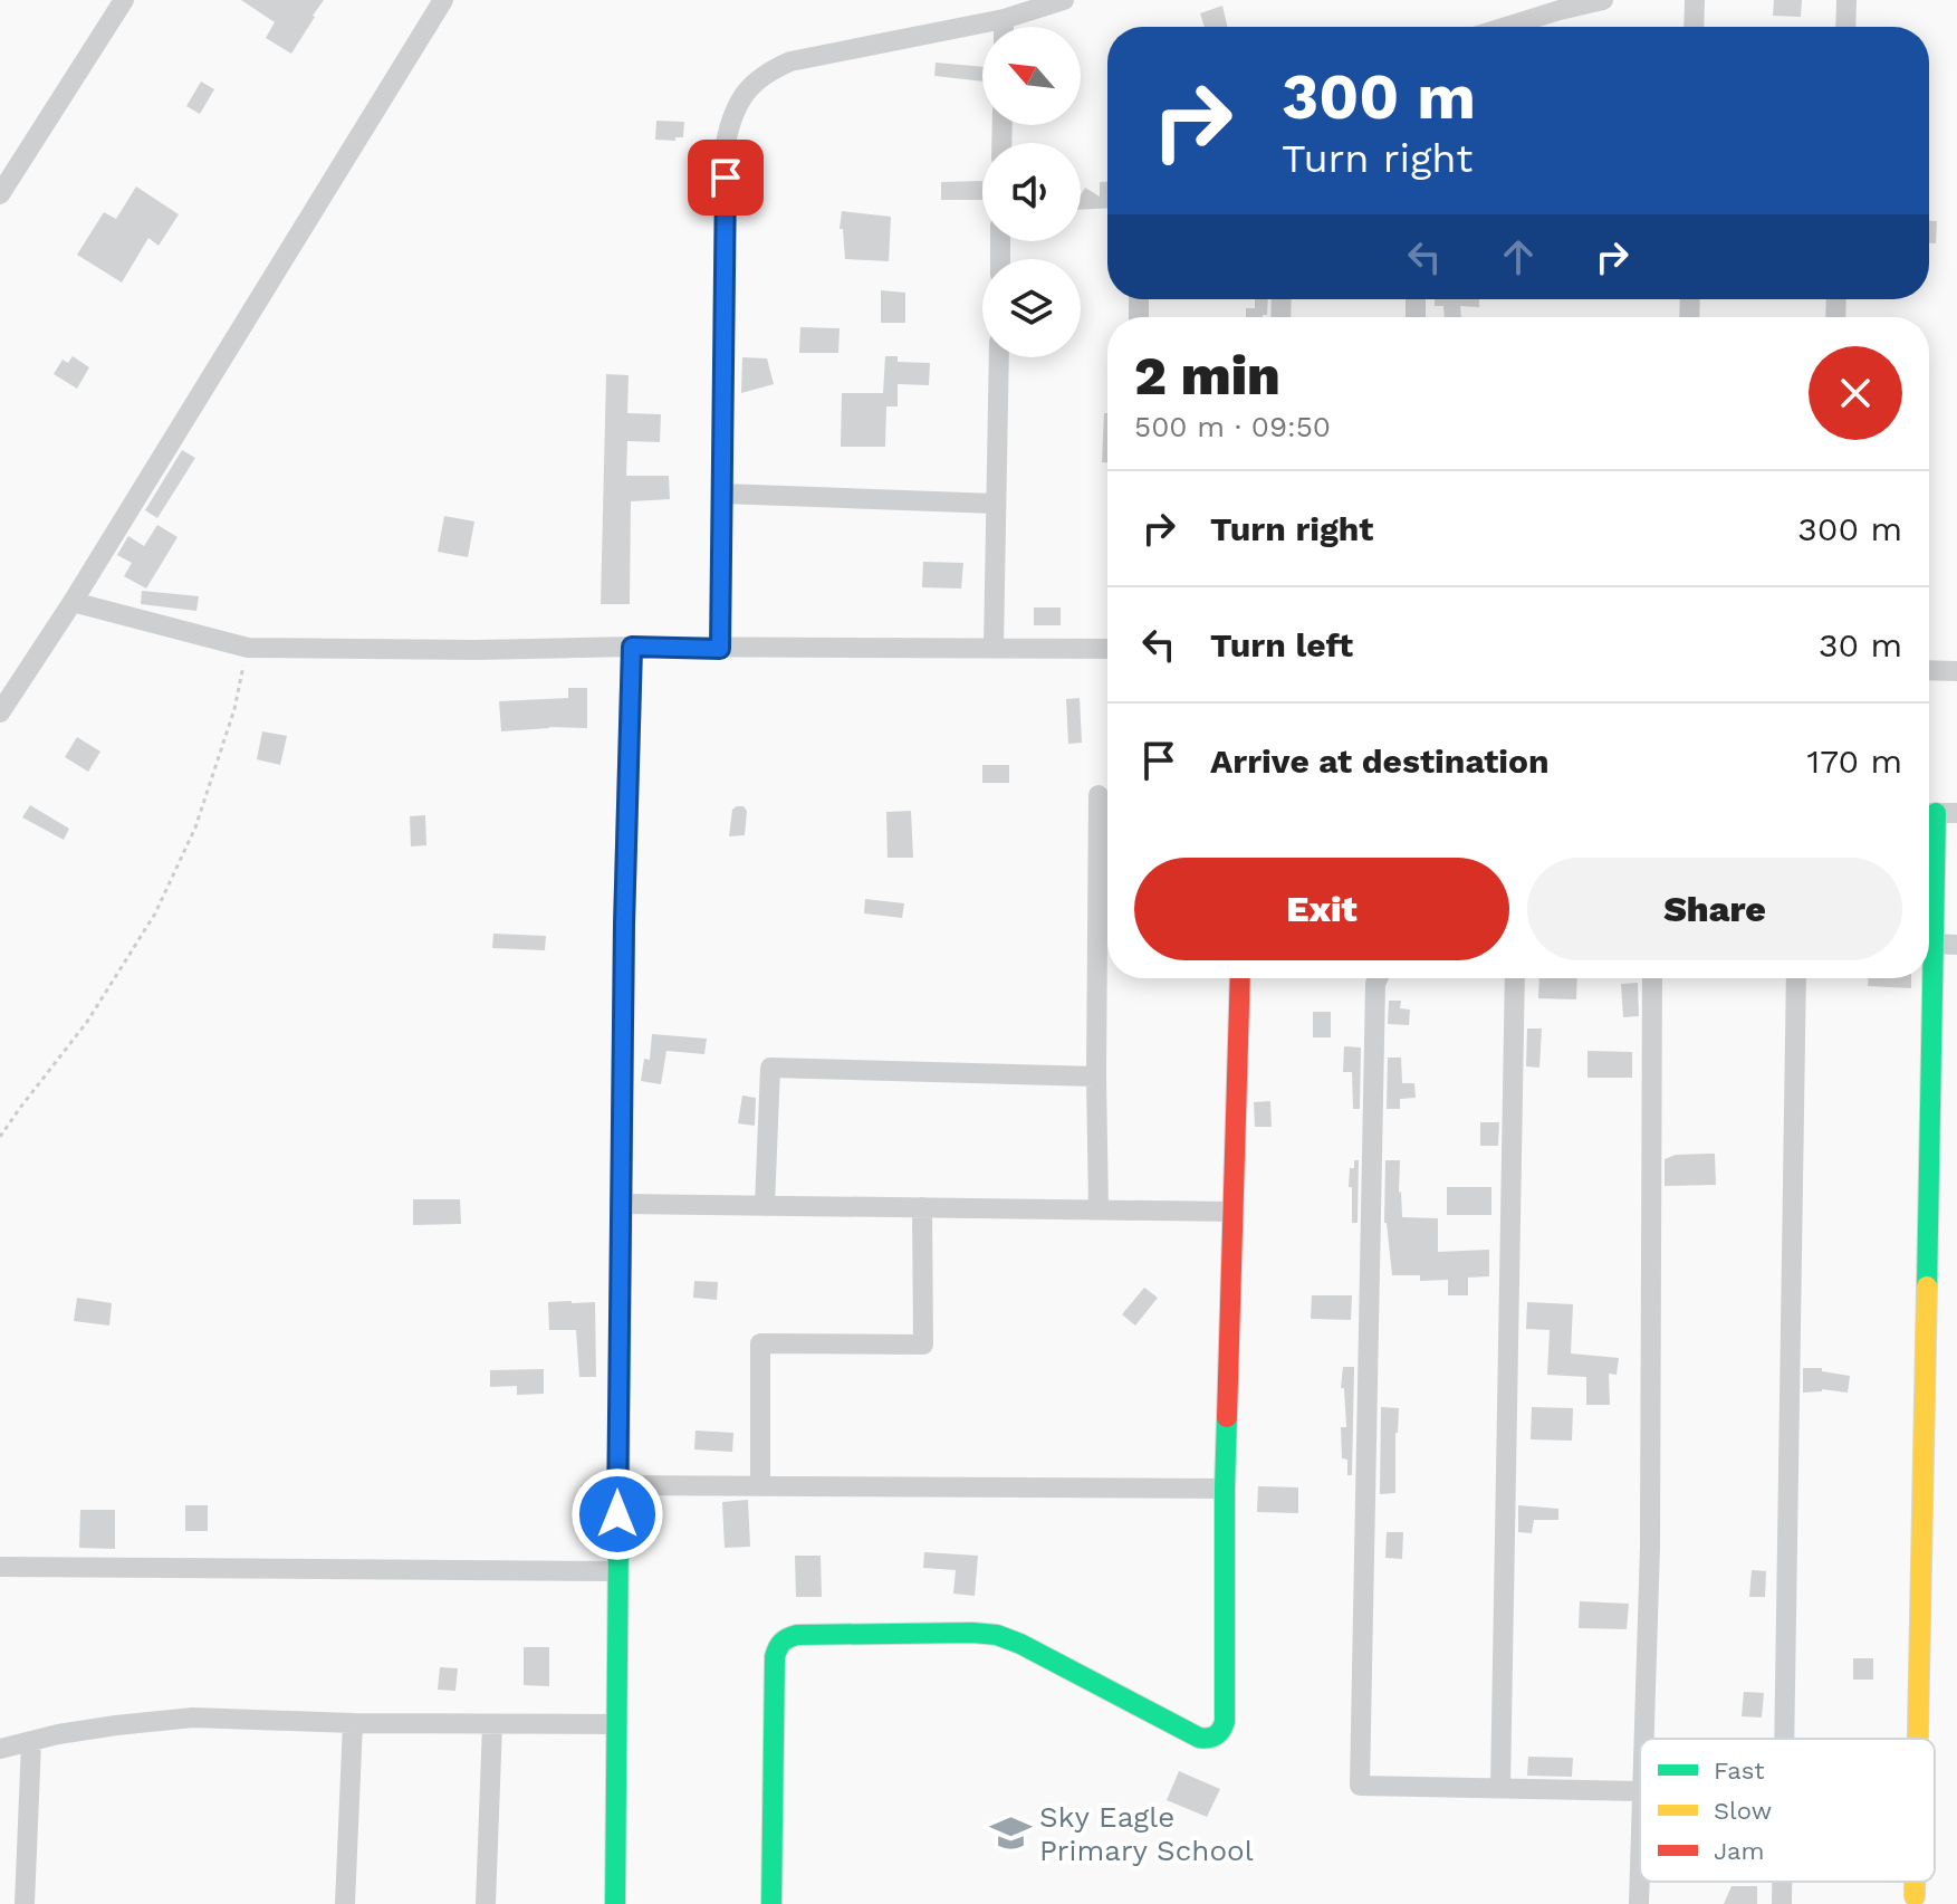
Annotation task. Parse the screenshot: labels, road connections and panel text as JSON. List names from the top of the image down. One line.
{"places":{"school or university":["Sky Eagle Primary School"]},"legend":["Fast","Slow","Jam"],"north":"top left","page":{"turn":["300 m","Turn right"],"heading":["2 min","500 m · 09:50"],"list":[{"name":"Turn right","value":"300 m"},{"name":"Turn left","value":"30 m"},{"name":"Arrive at destination","value":"170 m"}],"buttons":["Exit","Share"]}}
